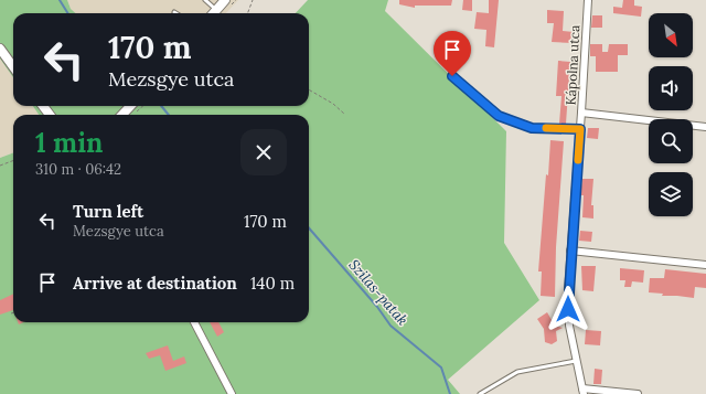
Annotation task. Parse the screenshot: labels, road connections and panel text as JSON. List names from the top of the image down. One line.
{"streets":{"street":["Kápolna utca"]},"water":["Szilas-patak"],"north":"bottom right","page":{"turn":["170 m","Mezsgye utca"],"heading":["1 min","310 m · 06:42"],"list":[{"name":"Turn left","note":"Mezsgye utca","value":"170 m"},{"name":"Arrive at destination","value":"140 m"}]}}
